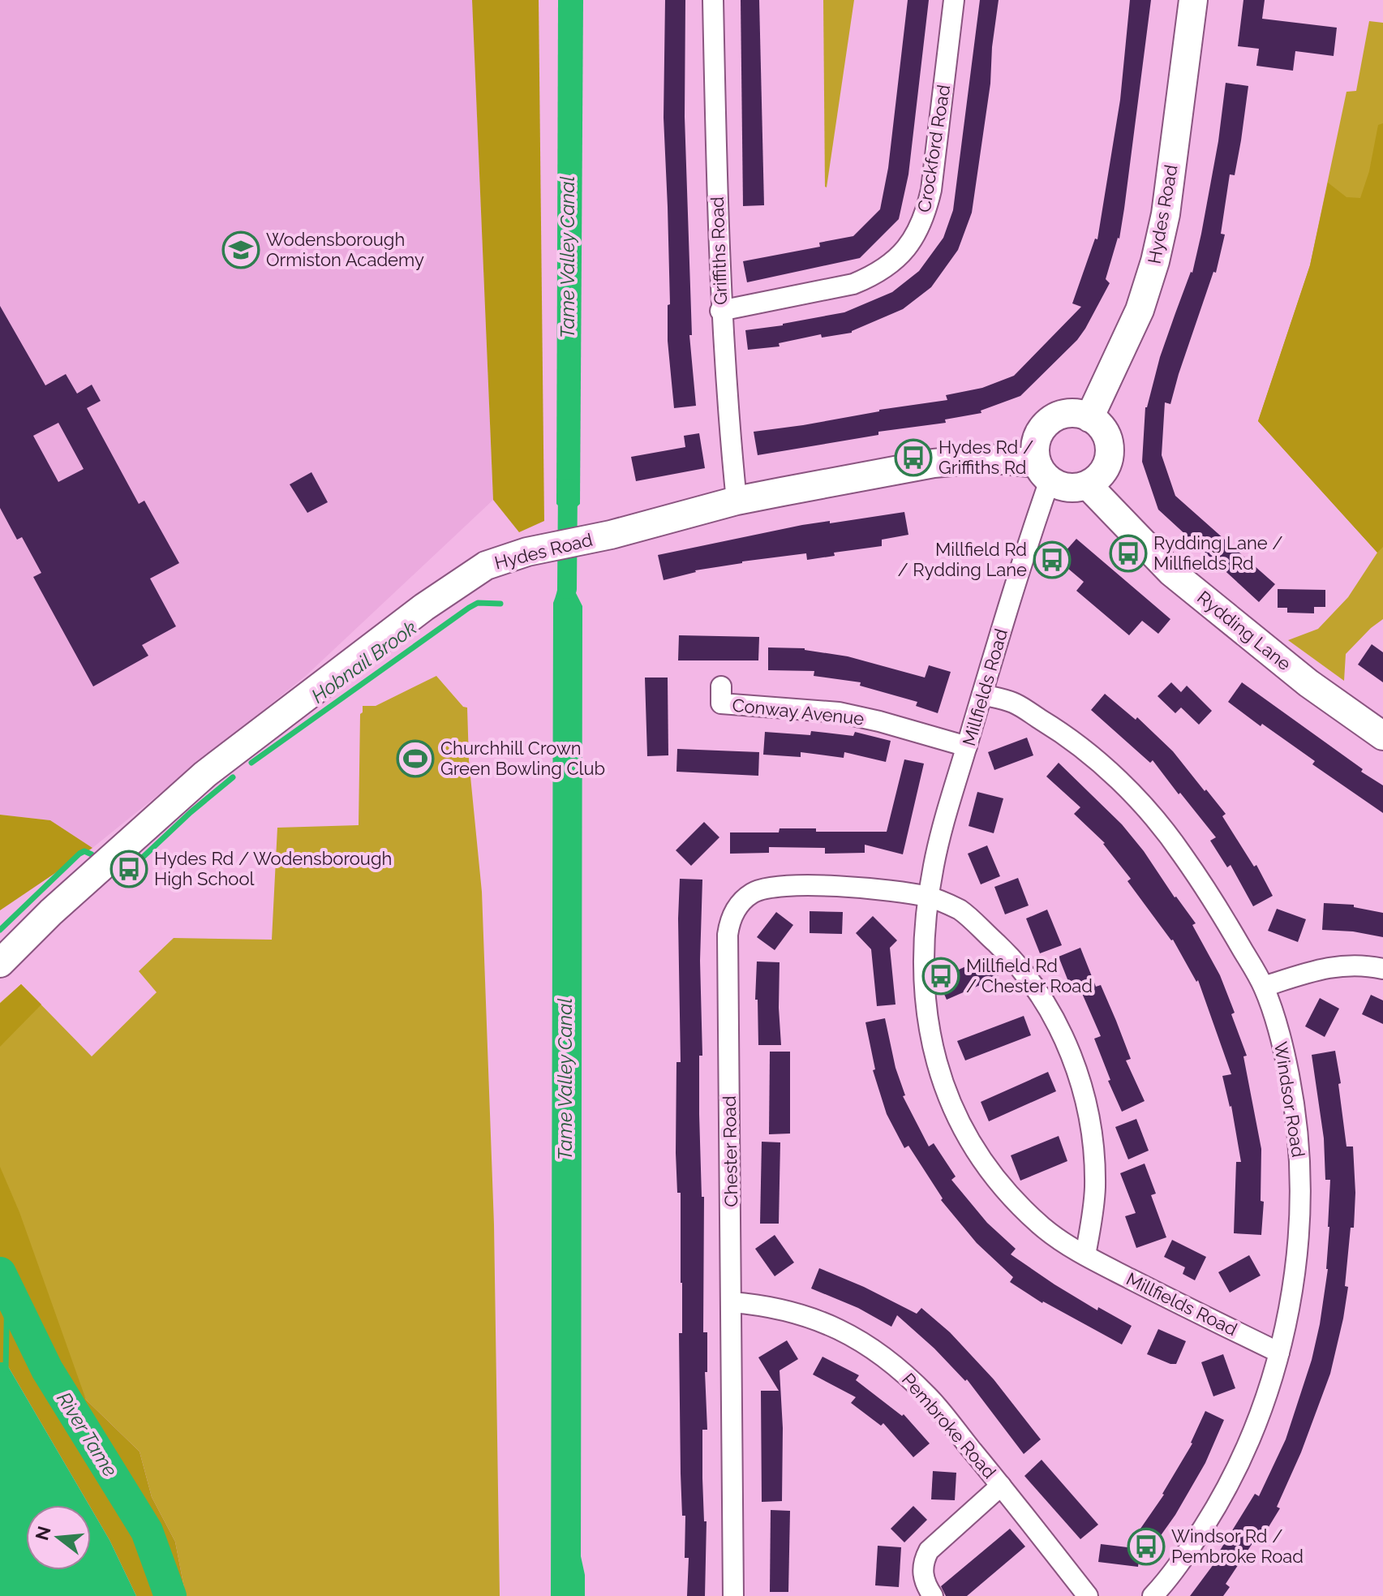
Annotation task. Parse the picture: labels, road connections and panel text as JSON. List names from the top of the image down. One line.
{"streets":{"street":["Crockford Road","Hydes Road","Griffiths Road","Rydding Lane","Millfields Road","Conway Avenue","Windsor Road","Chester Road","Pembroke Road"]},"crossings":[["Crockford Road","Griffiths Road"],["Hydes Road","Griffiths Road"],["Hydes Road","Rydding Lane"],["Hydes Road","Millfields Road"],["Rydding Lane","Millfields Road"],["Millfields Road","Conway Avenue"],["Millfields Road","Windsor Road"],["Millfields Road","Chester Road"],["Chester Road","Pembroke Road"]],"water":["Tame Valley Canal","Hobnail Brook","River Tame"],"places":{"school or university":["Wodensborough Ormiston Academy"],"bus stop":["Hydes Rd / Griffiths Rd","Rydding Lane / Millfields Rd","Millfield Rd / Rydding Lane","Hydes Rd / Wodensborough High School","Millfield Rd / Chester Road","Windsor Rd / Pembroke Road"],"sports":["Churchhill Crown Green Bowling Club"]},"north":"left"}
